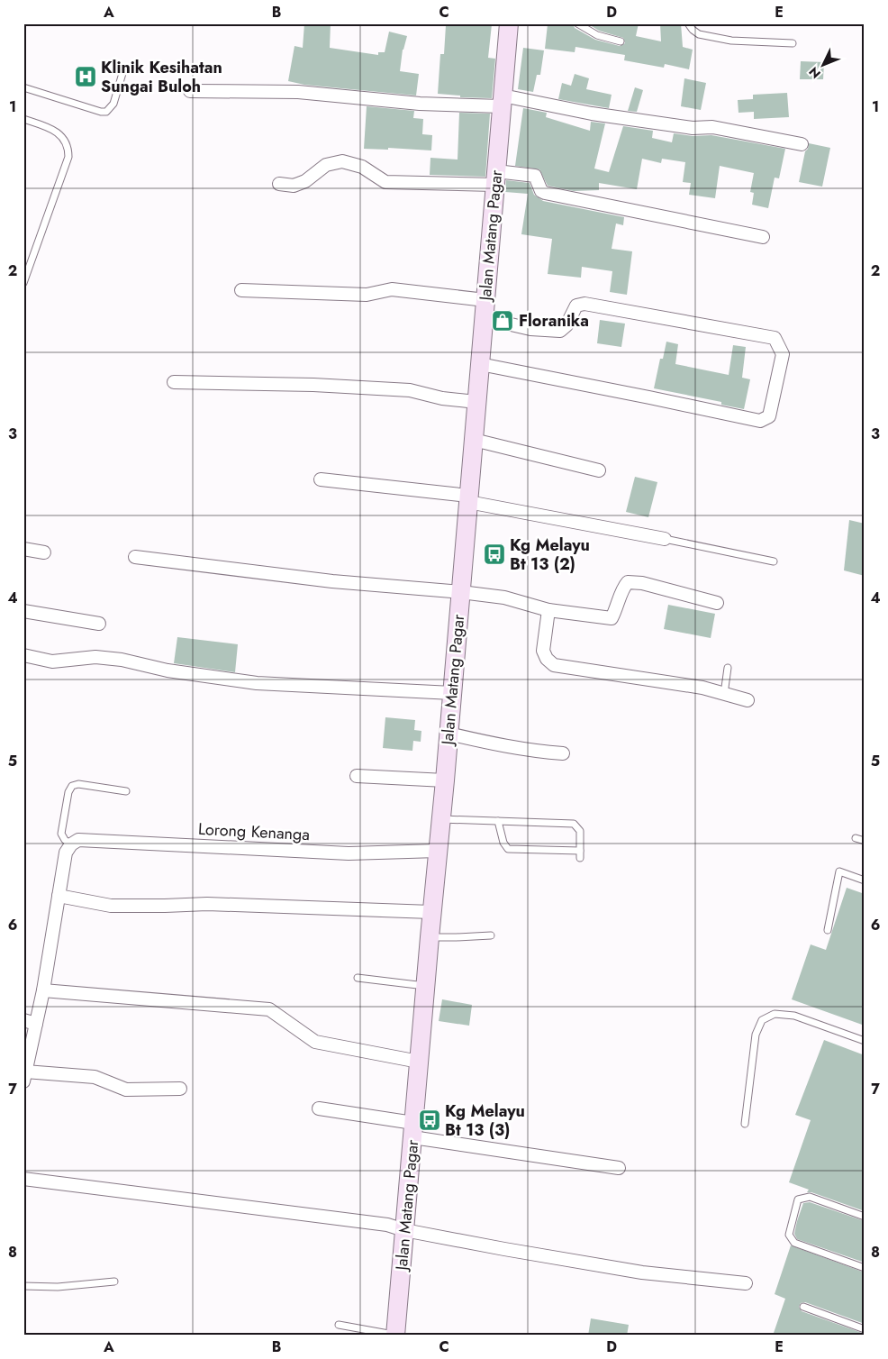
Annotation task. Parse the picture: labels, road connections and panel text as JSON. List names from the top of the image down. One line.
{"streets":{"main road":["Jalan Matang Pagar"],"street":["Lorong Kenanga"]},"crossings":[["Jalan Matang Pagar","Lorong Kenanga"]],"places":{"hospital":["Klinik Kesihatan Sungai Buloh"],"shop":["Floranika"],"bus stop":["Kg Melayu Bt 13 (2)","Kg Melayu Bt 13 (3)"]},"north":"bottom left","grid":{"columns":["A","B","C","D","E"],"rows":["1","2","3","4","5","6","7","8"]}}
